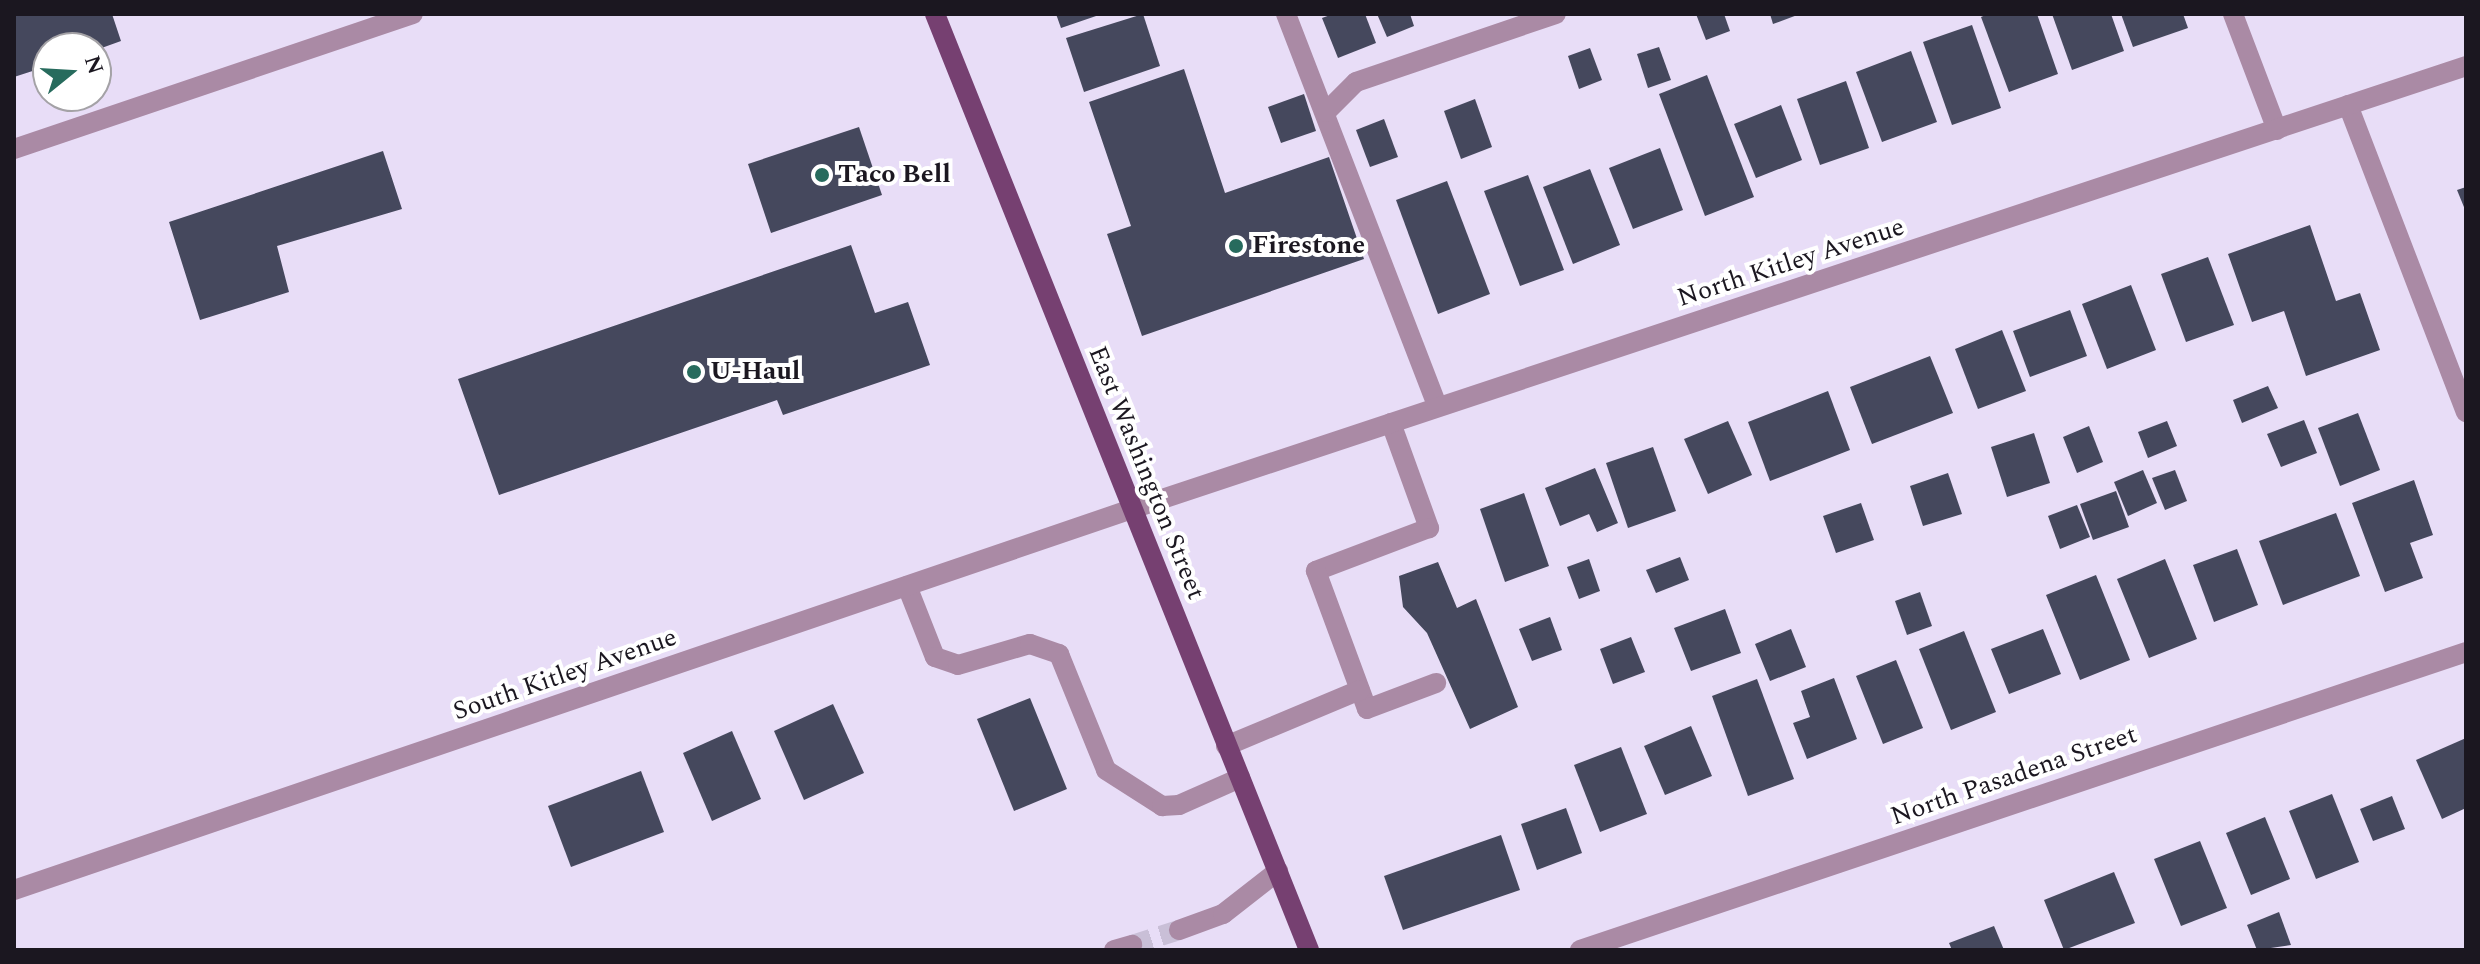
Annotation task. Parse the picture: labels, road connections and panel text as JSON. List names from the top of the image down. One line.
{"streets":{"main road":["East Washington Street"],"street":["North Kitley Avenue","South Kitley Avenue","North Pasadena Street"]},"crossings":[["North Kitley Avenue","East Washington Street"],["North Kitley Avenue","South Kitley Avenue"],["East Washington Street","South Kitley Avenue"]],"places":["Taco Bell","Firestone","U-Haul"],"north":"right"}
